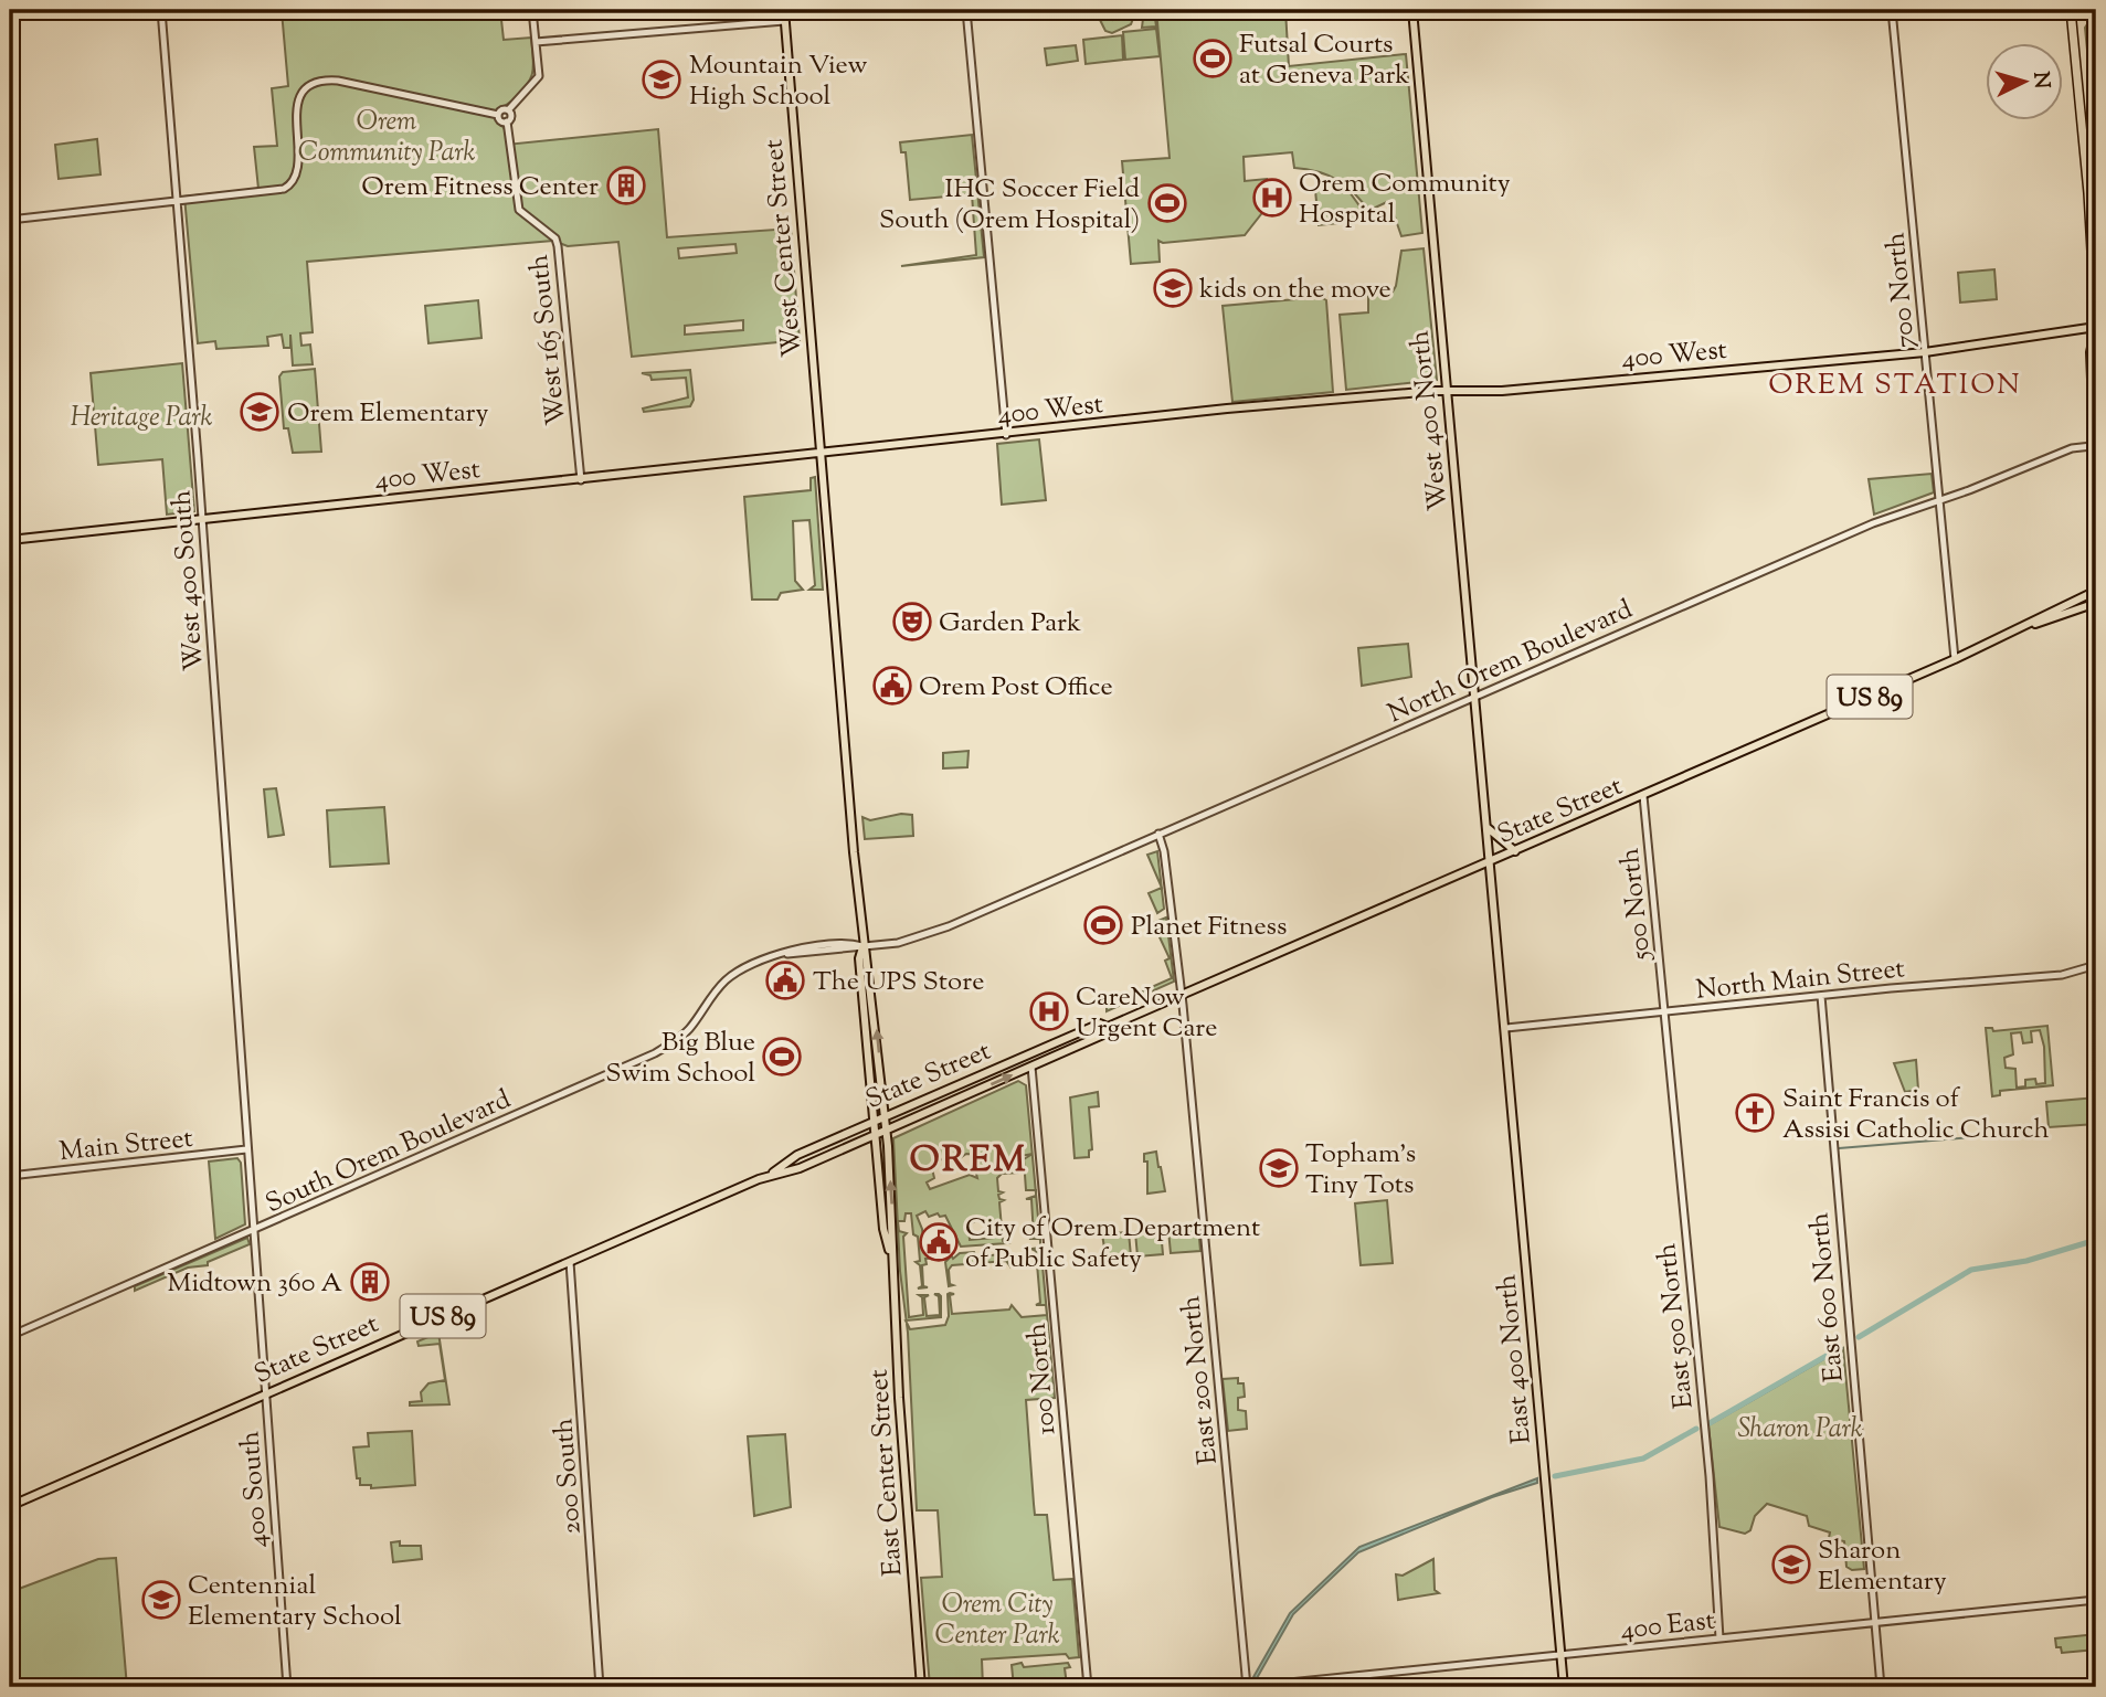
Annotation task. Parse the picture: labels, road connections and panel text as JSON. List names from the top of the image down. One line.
{"streets":{"main road":["West Center Street","400 West","West 400 North","US 89","State Street","East 400 North","East Center Street"],"street":["700 North","West 165 South","West 400 South","North Orem Boulevard","500 North","North Main Street","Main Street","South Orem Boulevard","East 600 North","East 500 North","100 North","East 200 North","200 South","400 South","400 East"]},"crossings":[["West Center Street","400 West"],["West Center Street","North Orem Boulevard"],["West Center Street","South Orem Boulevard"],["700 North","400 West"],["700 North","North Orem Boulevard"],["700 North","State Street"],["West 165 South","400 West"],["400 West","West 400 North"],["400 West","West 400 South"],["West 400 North","North Orem Boulevard"],["West 400 North","State Street"],["West 400 North","North Main Street"],["West 400 North","East 400 North"],["West 400 South","Main Street"],["West 400 South","400 South"],["North Orem Boulevard","South Orem Boulevard"],["North Orem Boulevard","East 200 North"],["State Street","500 North"],["State Street","100 North"],["State Street","East 200 North"],["State Street","East Center Street"],["State Street","200 South"],["State Street","400 South"],["500 North","North Main Street"],["500 North","East 500 North"],["North Main Street","East 600 North"],["North Main Street","East 500 North"],["North Main Street","East 400 North"],["Main Street","400 South"],["South Orem Boulevard","400 South"],["East 600 North","400 East"],["East 500 North","400 East"],["East 400 North","400 East"],["East 200 North","400 East"]],"districts":["OREM STATION","OREM"],"parks":["Orem Community Park","Heritage Park","Sharon Park","Orem City Center Park"],"places":{"sports":["Futsal Courts at Geneva Park","IHC Soccer Field South (Orem Hospital)","Planet Fitness","Big Blue Swim School"],"school or university":["Mountain View High School","kids on the move","Orem Elementary","Topham's Tiny Tots","Sharon Elementary","Centennial Elementary School"],"building":["Orem Fitness Center","Midtown 360 A"],"hospital":["Orem Community Hospital","CareNow Urgent Care"],"theatre":["Garden Park"],"public building":["Orem Post Office","The UPS Store","City of Orem Department of Public Safety"],"church":["Saint Francis of Assisi Catholic Church"]},"north":"right"}
